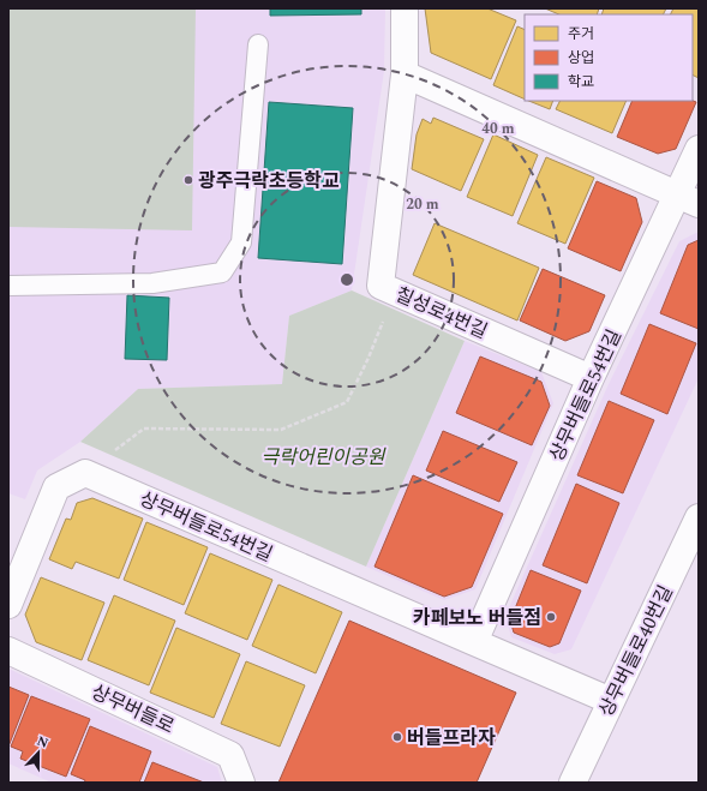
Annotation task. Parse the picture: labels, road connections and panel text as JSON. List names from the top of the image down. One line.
{"streets":{"street":["칠성로4번길","상무버들로54번길","상무버들로40번길","상무버들로"]},"crossings":[["칠성로4번길","상무버들로54번길"],["상무버들로54번길","상무버들로40번길"]],"parks":["극락어린이공원"],"places":["광주극락초등학교","카페보노 버들점","버들프라자"],"legend":["주거","상업","학교"],"north":"top","rings":["40 m","20 m"]}
